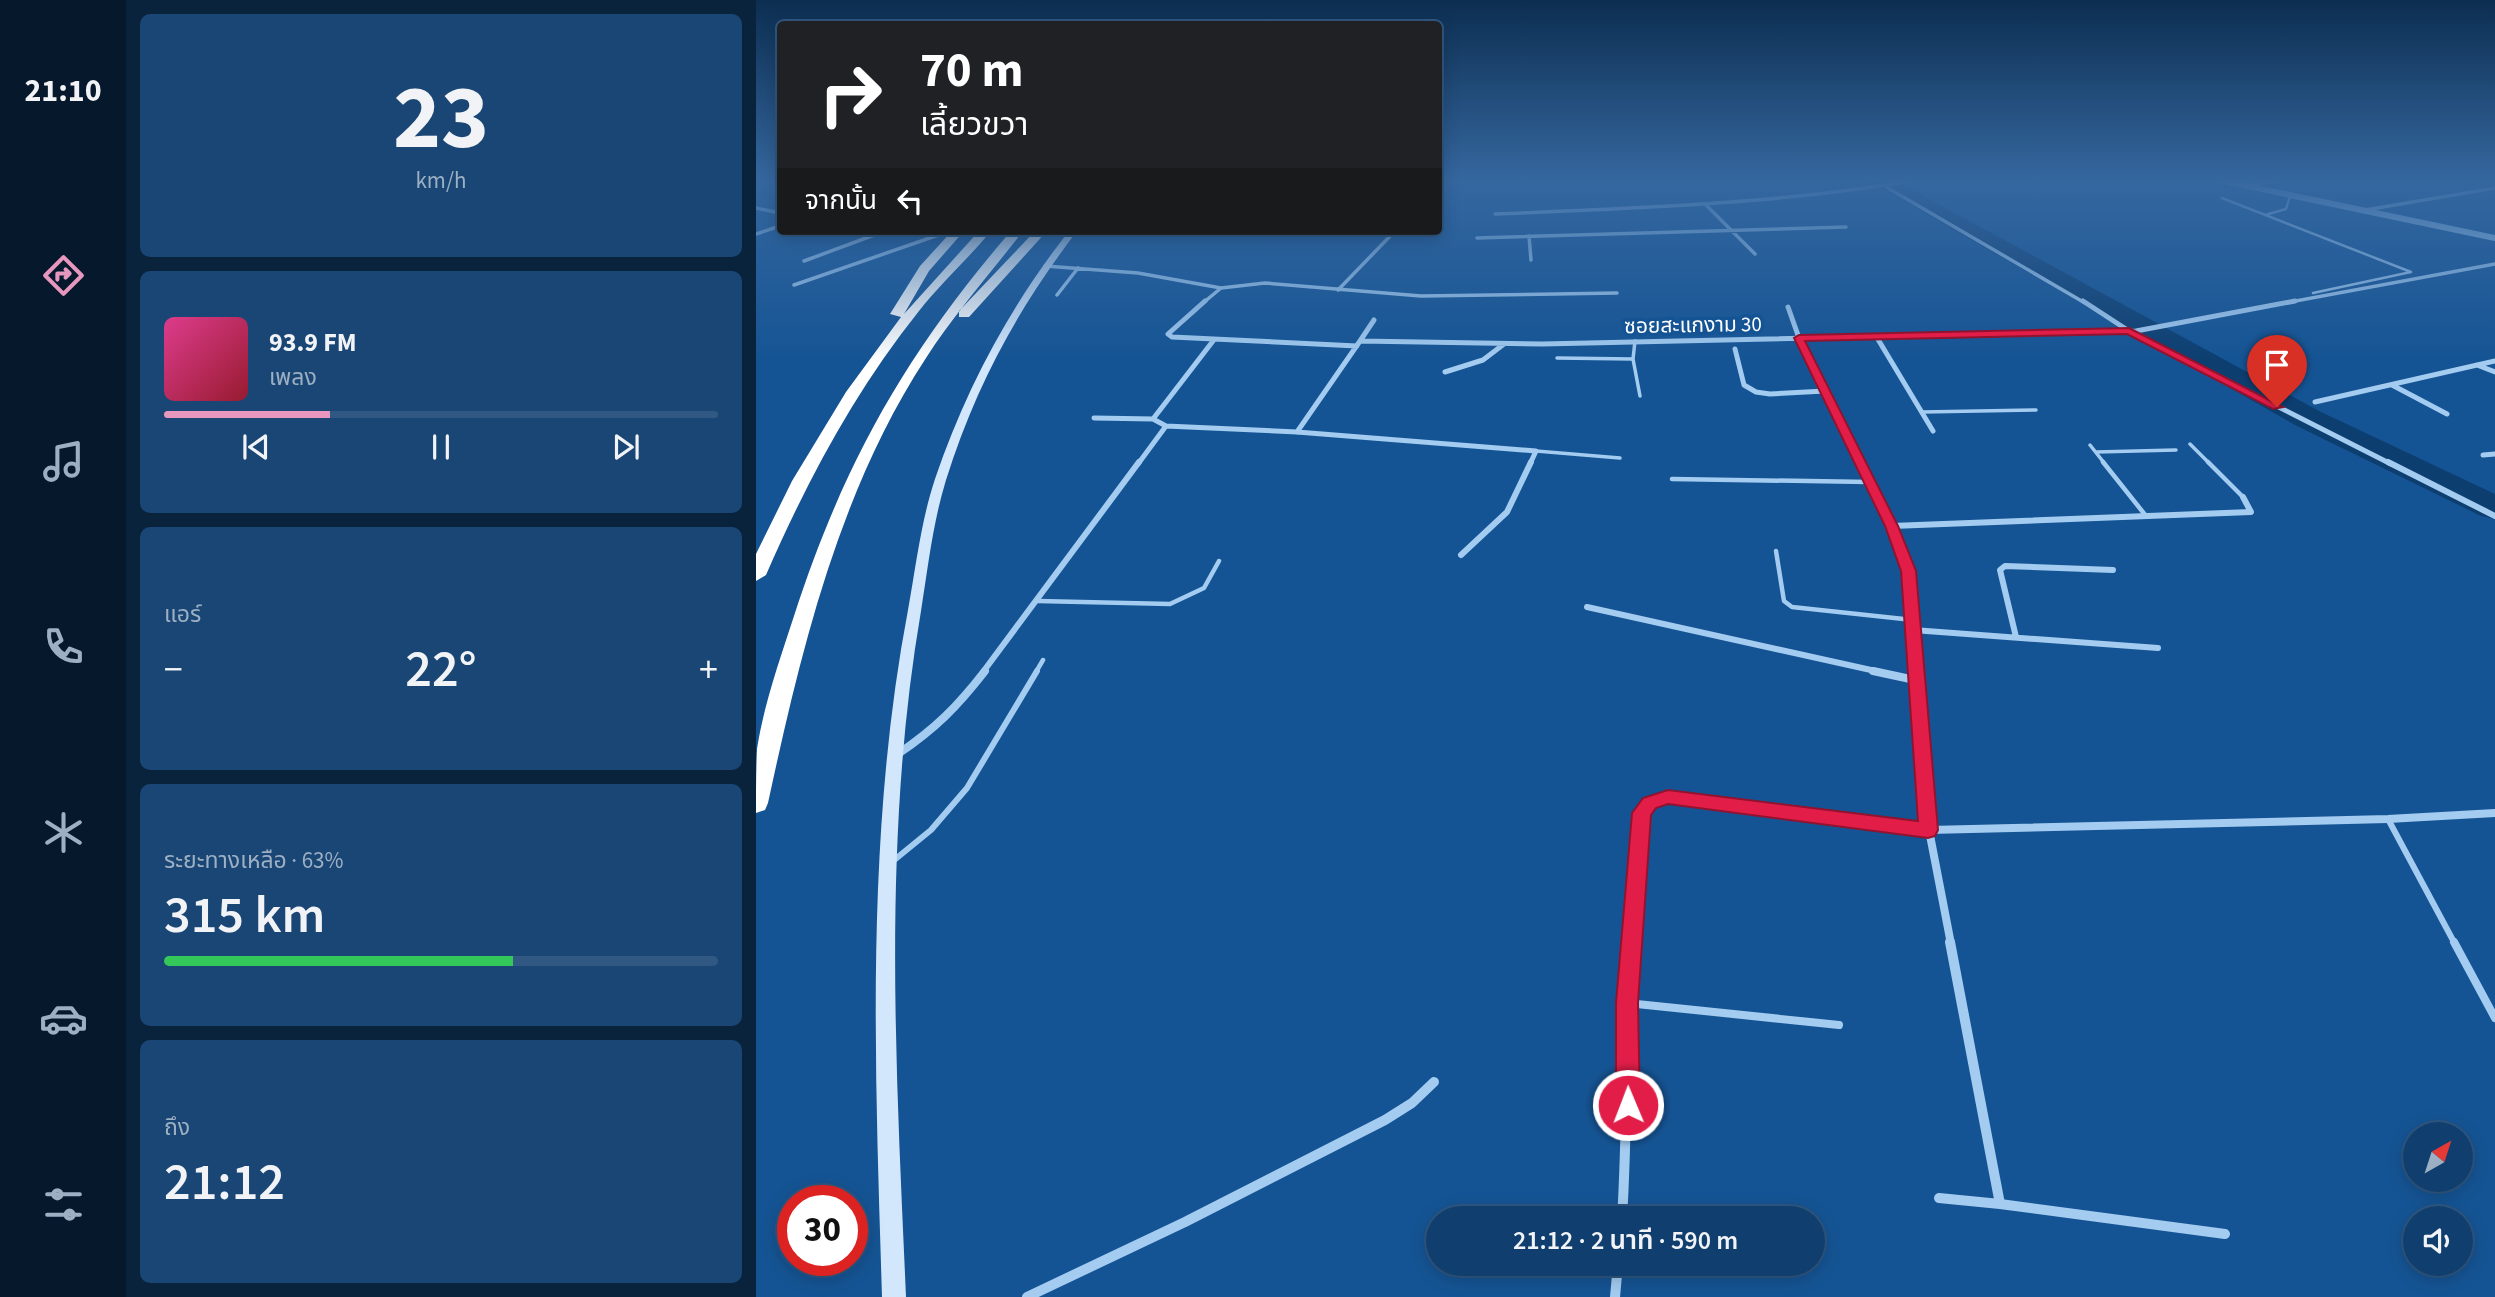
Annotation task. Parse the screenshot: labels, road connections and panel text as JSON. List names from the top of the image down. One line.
{"streets":{"street":["ซอยสะแกงาม 30"]},"north":"top right","page":{"tabs":"21:10","tile":[["23","km/h"],"แอร์",["ระยะทางเหลือ · 63%","315 km"],["ถึง","21:12"]],"turn":["70 m","เลี้ยวขวา"],"then":"จากนั้น","song":["93.9 FM","เพลง"],"heat":["−","22°","+"],"limit":"30","trip":"21:12 · 2 นาที · 590 m"}}
